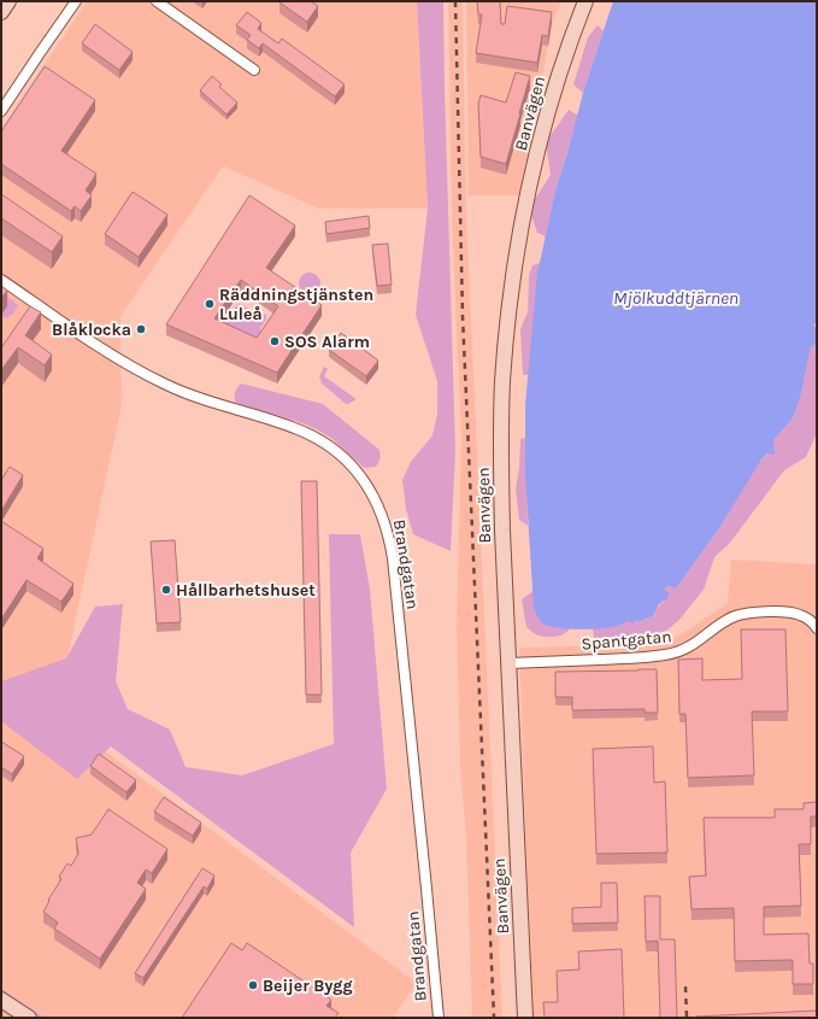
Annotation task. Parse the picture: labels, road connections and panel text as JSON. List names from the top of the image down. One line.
{"streets":{"street":["Banvägen","Brandgatan","Spantgatan"]},"crossings":[["Banvägen","Spantgatan"]],"water":["Mjölkuddtjärnen"],"places":["Räddningstjänsten Luleå","Blåklocka","SOS Alarm","Hållbarhetshuset","Beijer Bygg"]}
